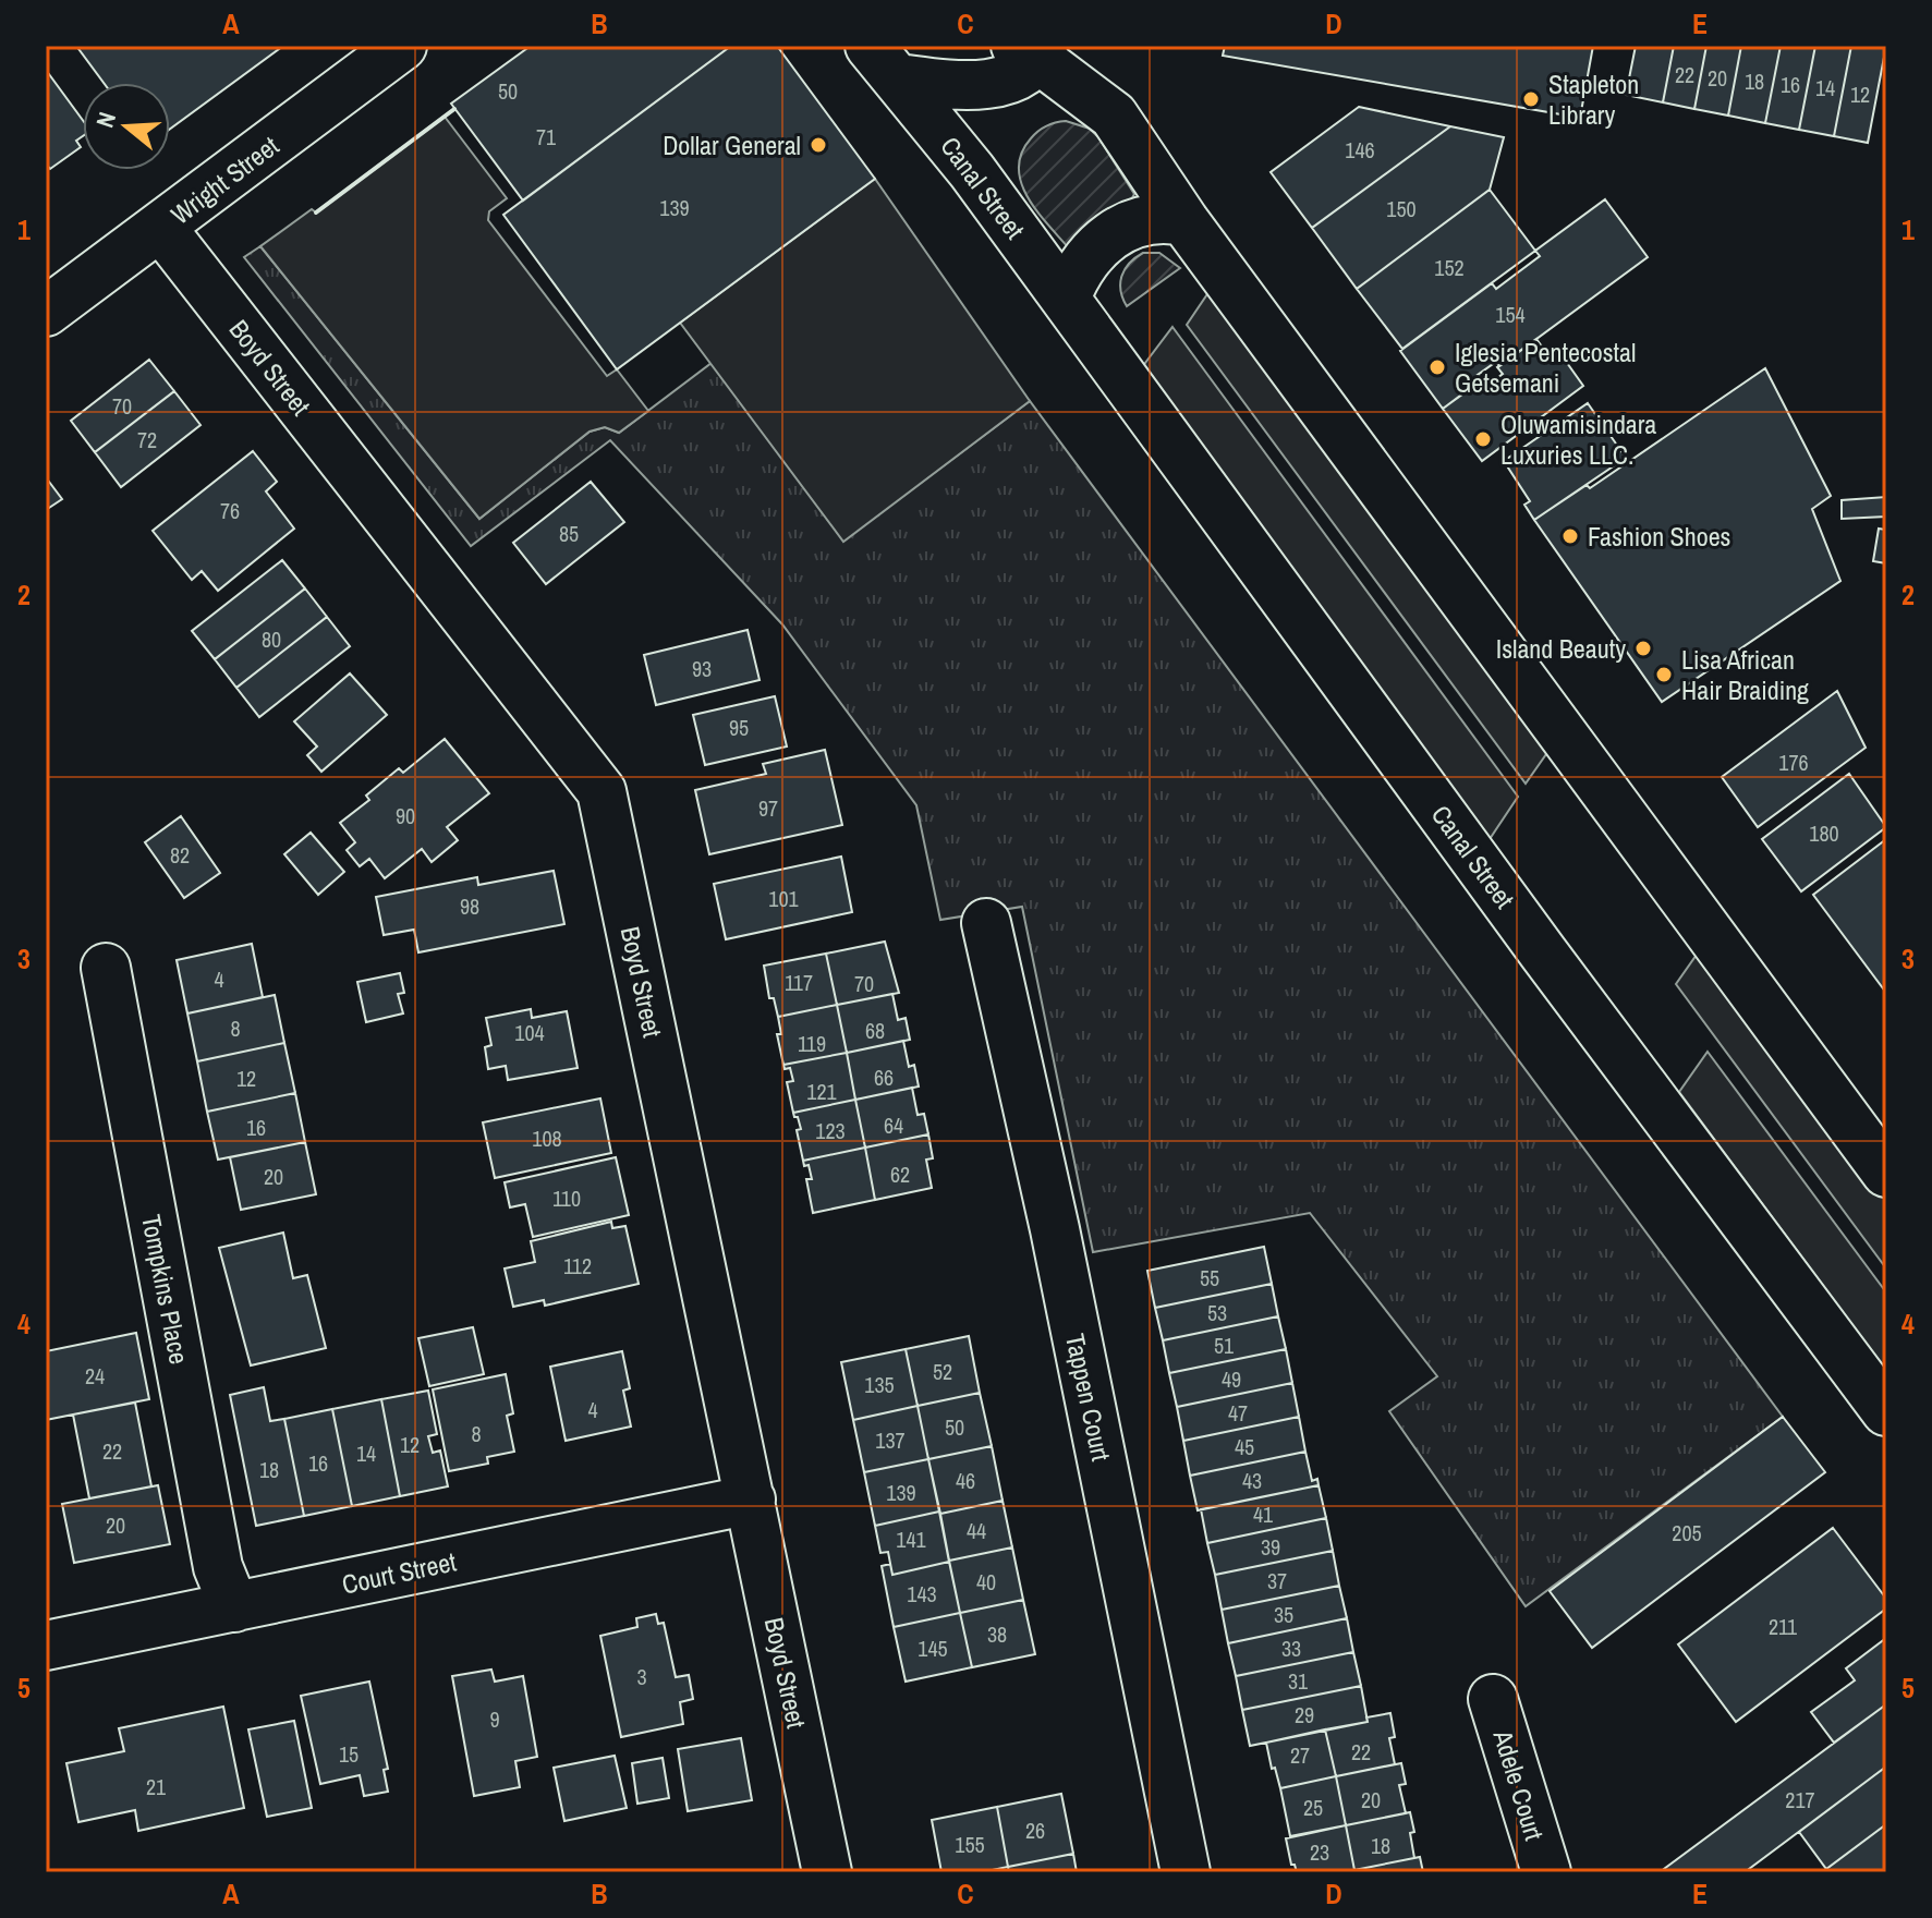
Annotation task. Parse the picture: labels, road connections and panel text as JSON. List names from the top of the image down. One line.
{"streets":{"street":["Wright Street","Canal Street","Boyd Street","Tompkins Place","Tappen Court","Court Street","Adele Court"]},"crossings":[["Wright Street","Boyd Street"],["Boyd Street","Court Street"],["Tompkins Place","Court Street"]],"places":["Stapleton Library","Dollar General","Iglesia Pentecostal Getsemani","Oluwamisindara Luxuries LLC.","Fashion Shoes","Island Beauty","Lisa African Hair Braiding"],"house_numbers":["22","20","18","16","14","50","12","71","146","139","150","152","154","70","72","76","85","80","93","95","176","97","90","180","82","101","98","4","117","70","8","68","104","119","66","12","121","64","16","123","108","62","20","110","112","55","53","51","52","24","49","135","4","47","50","8","137","12","45","22","14","16","18","46","43","139","41","20","44","205","141","39","37","40","143","35","211","38","145","33","3","31","29","9","22","15","27","21","20","217","25","26","155","18","23"],"north":"left","grid":{"columns":["A","B","C","D","E"],"rows":["1","2","3","4","5"]}}
